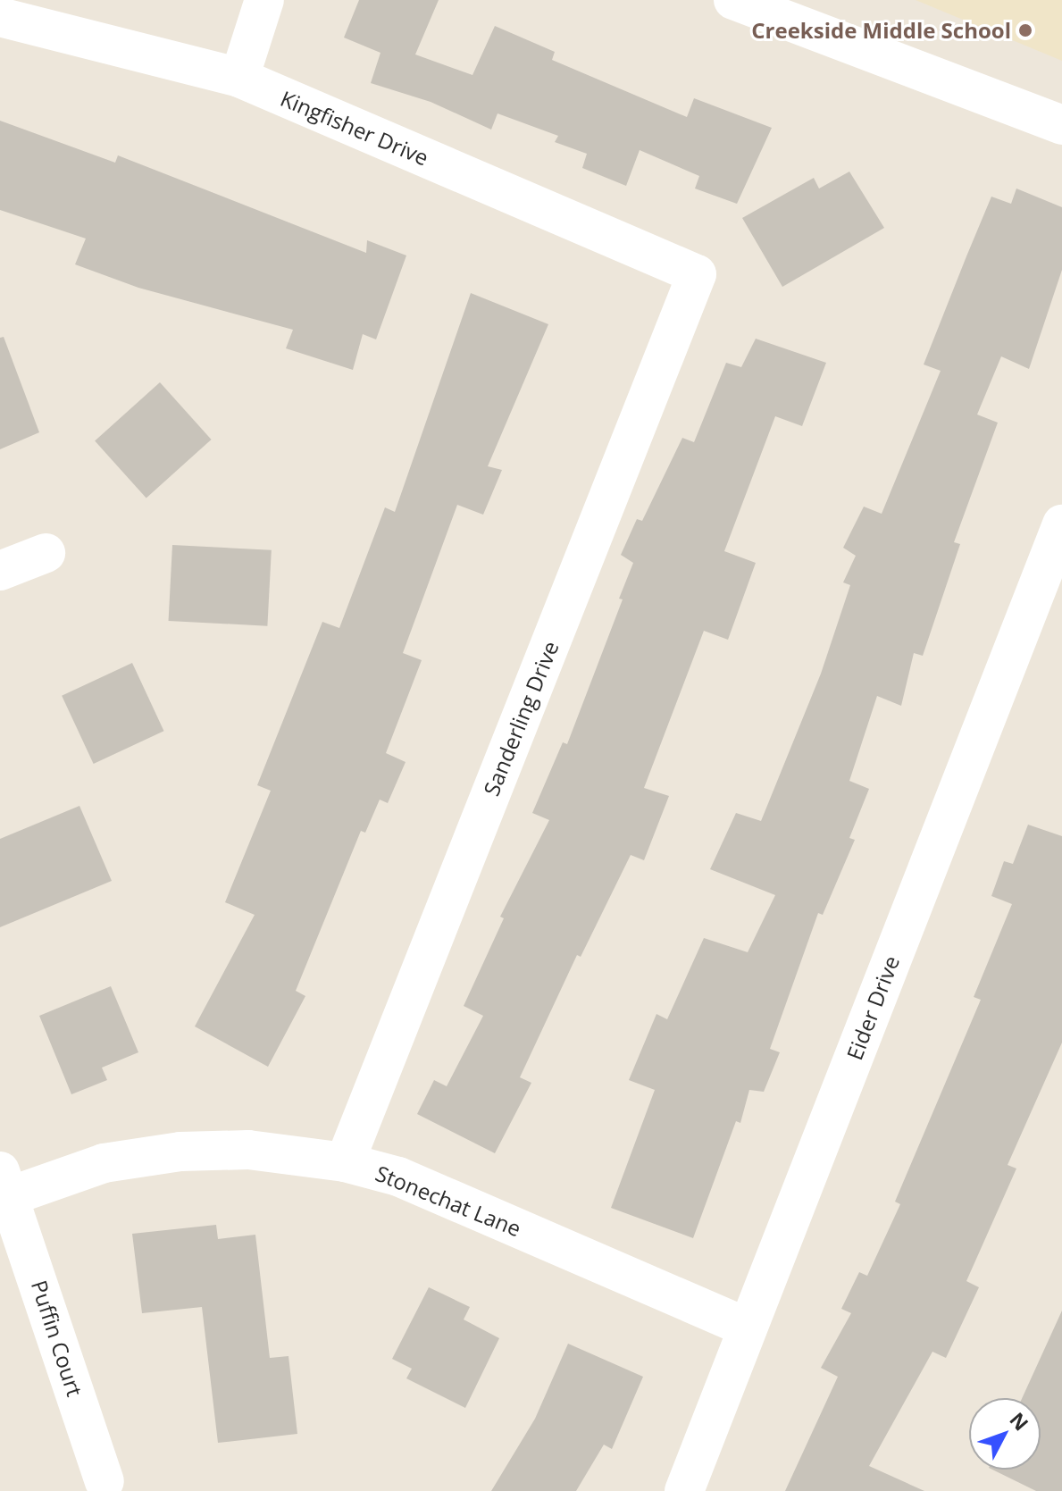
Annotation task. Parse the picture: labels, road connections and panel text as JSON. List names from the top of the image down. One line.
{"streets":{"street":["Kingfisher Drive","Sanderling Drive","Eider Drive","Stonechat Lane","Puffin Court"]},"crossings":[["Kingfisher Drive","Sanderling Drive"],["Sanderling Drive","Stonechat Lane"],["Eider Drive","Stonechat Lane"],["Stonechat Lane","Puffin Court"]],"places":["Creekside Middle School"],"north":"top right"}
